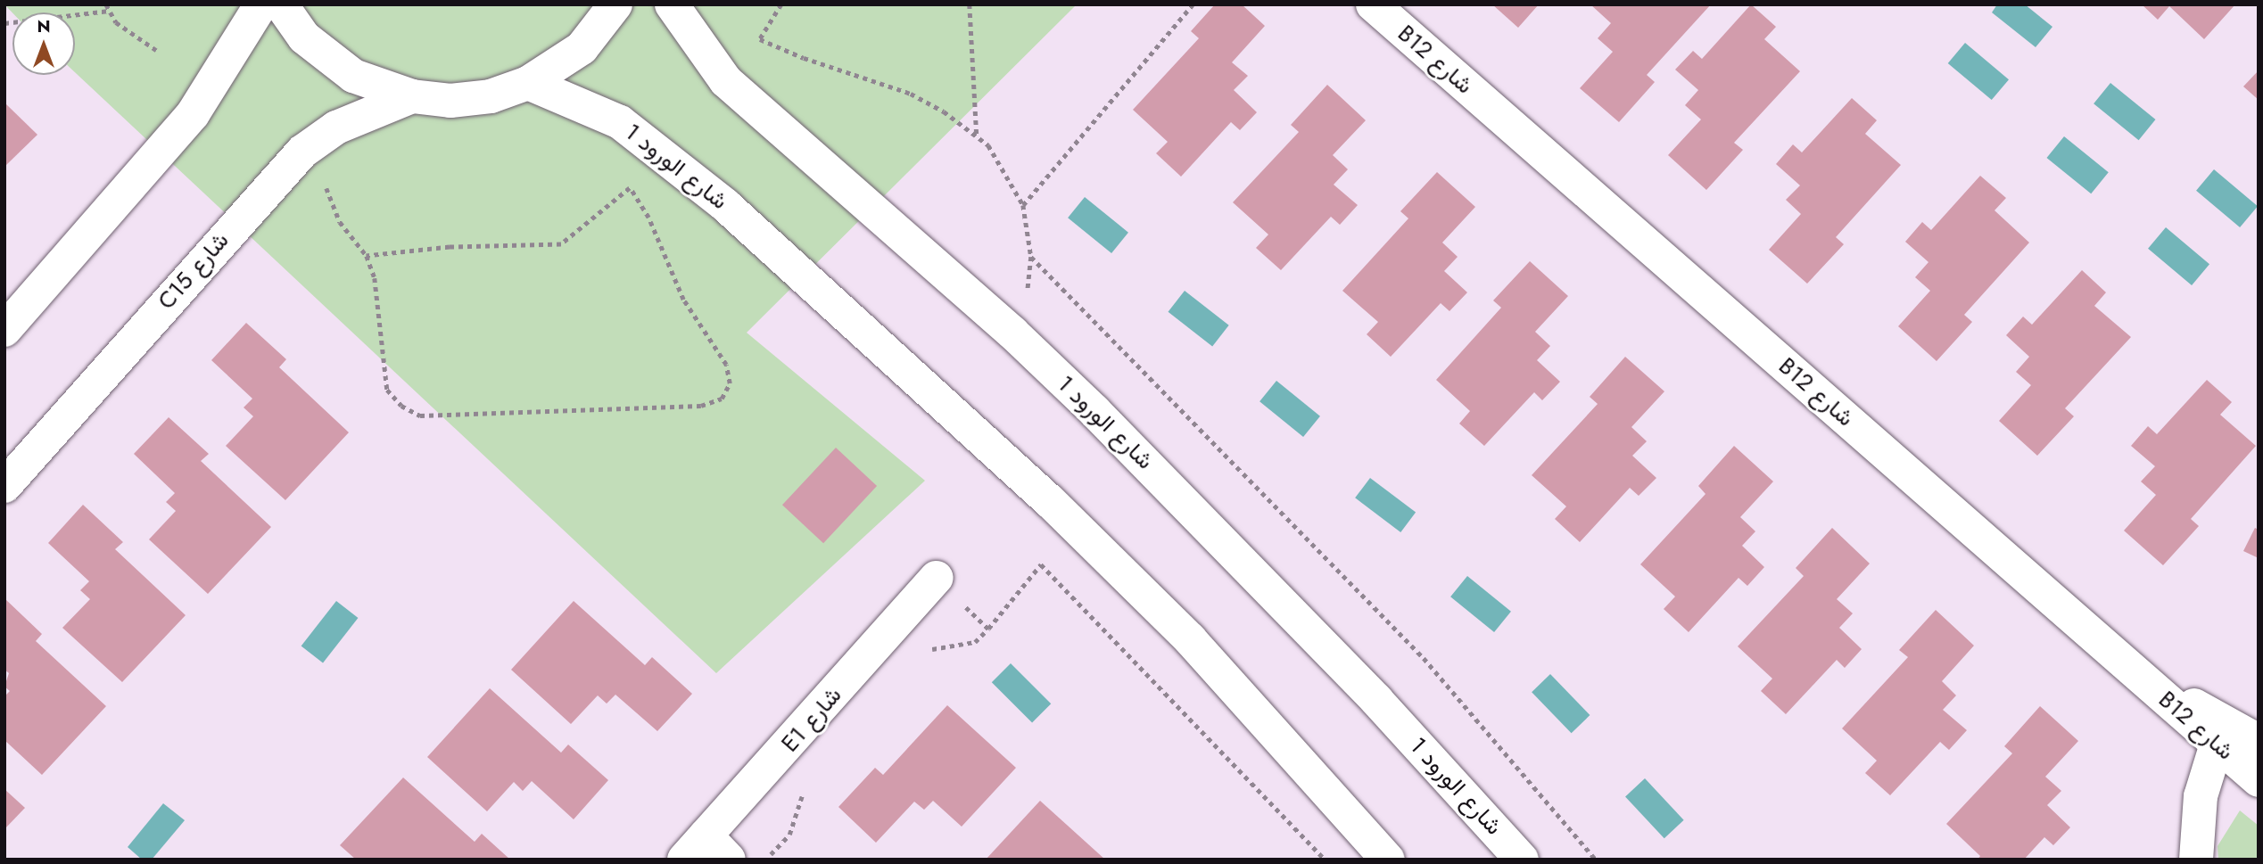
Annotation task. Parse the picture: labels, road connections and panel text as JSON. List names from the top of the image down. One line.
{"streets":{"street":["B12 شارع","شارع الورود 1","C15 شارع","E1 شارع"]},"north":"top"}
